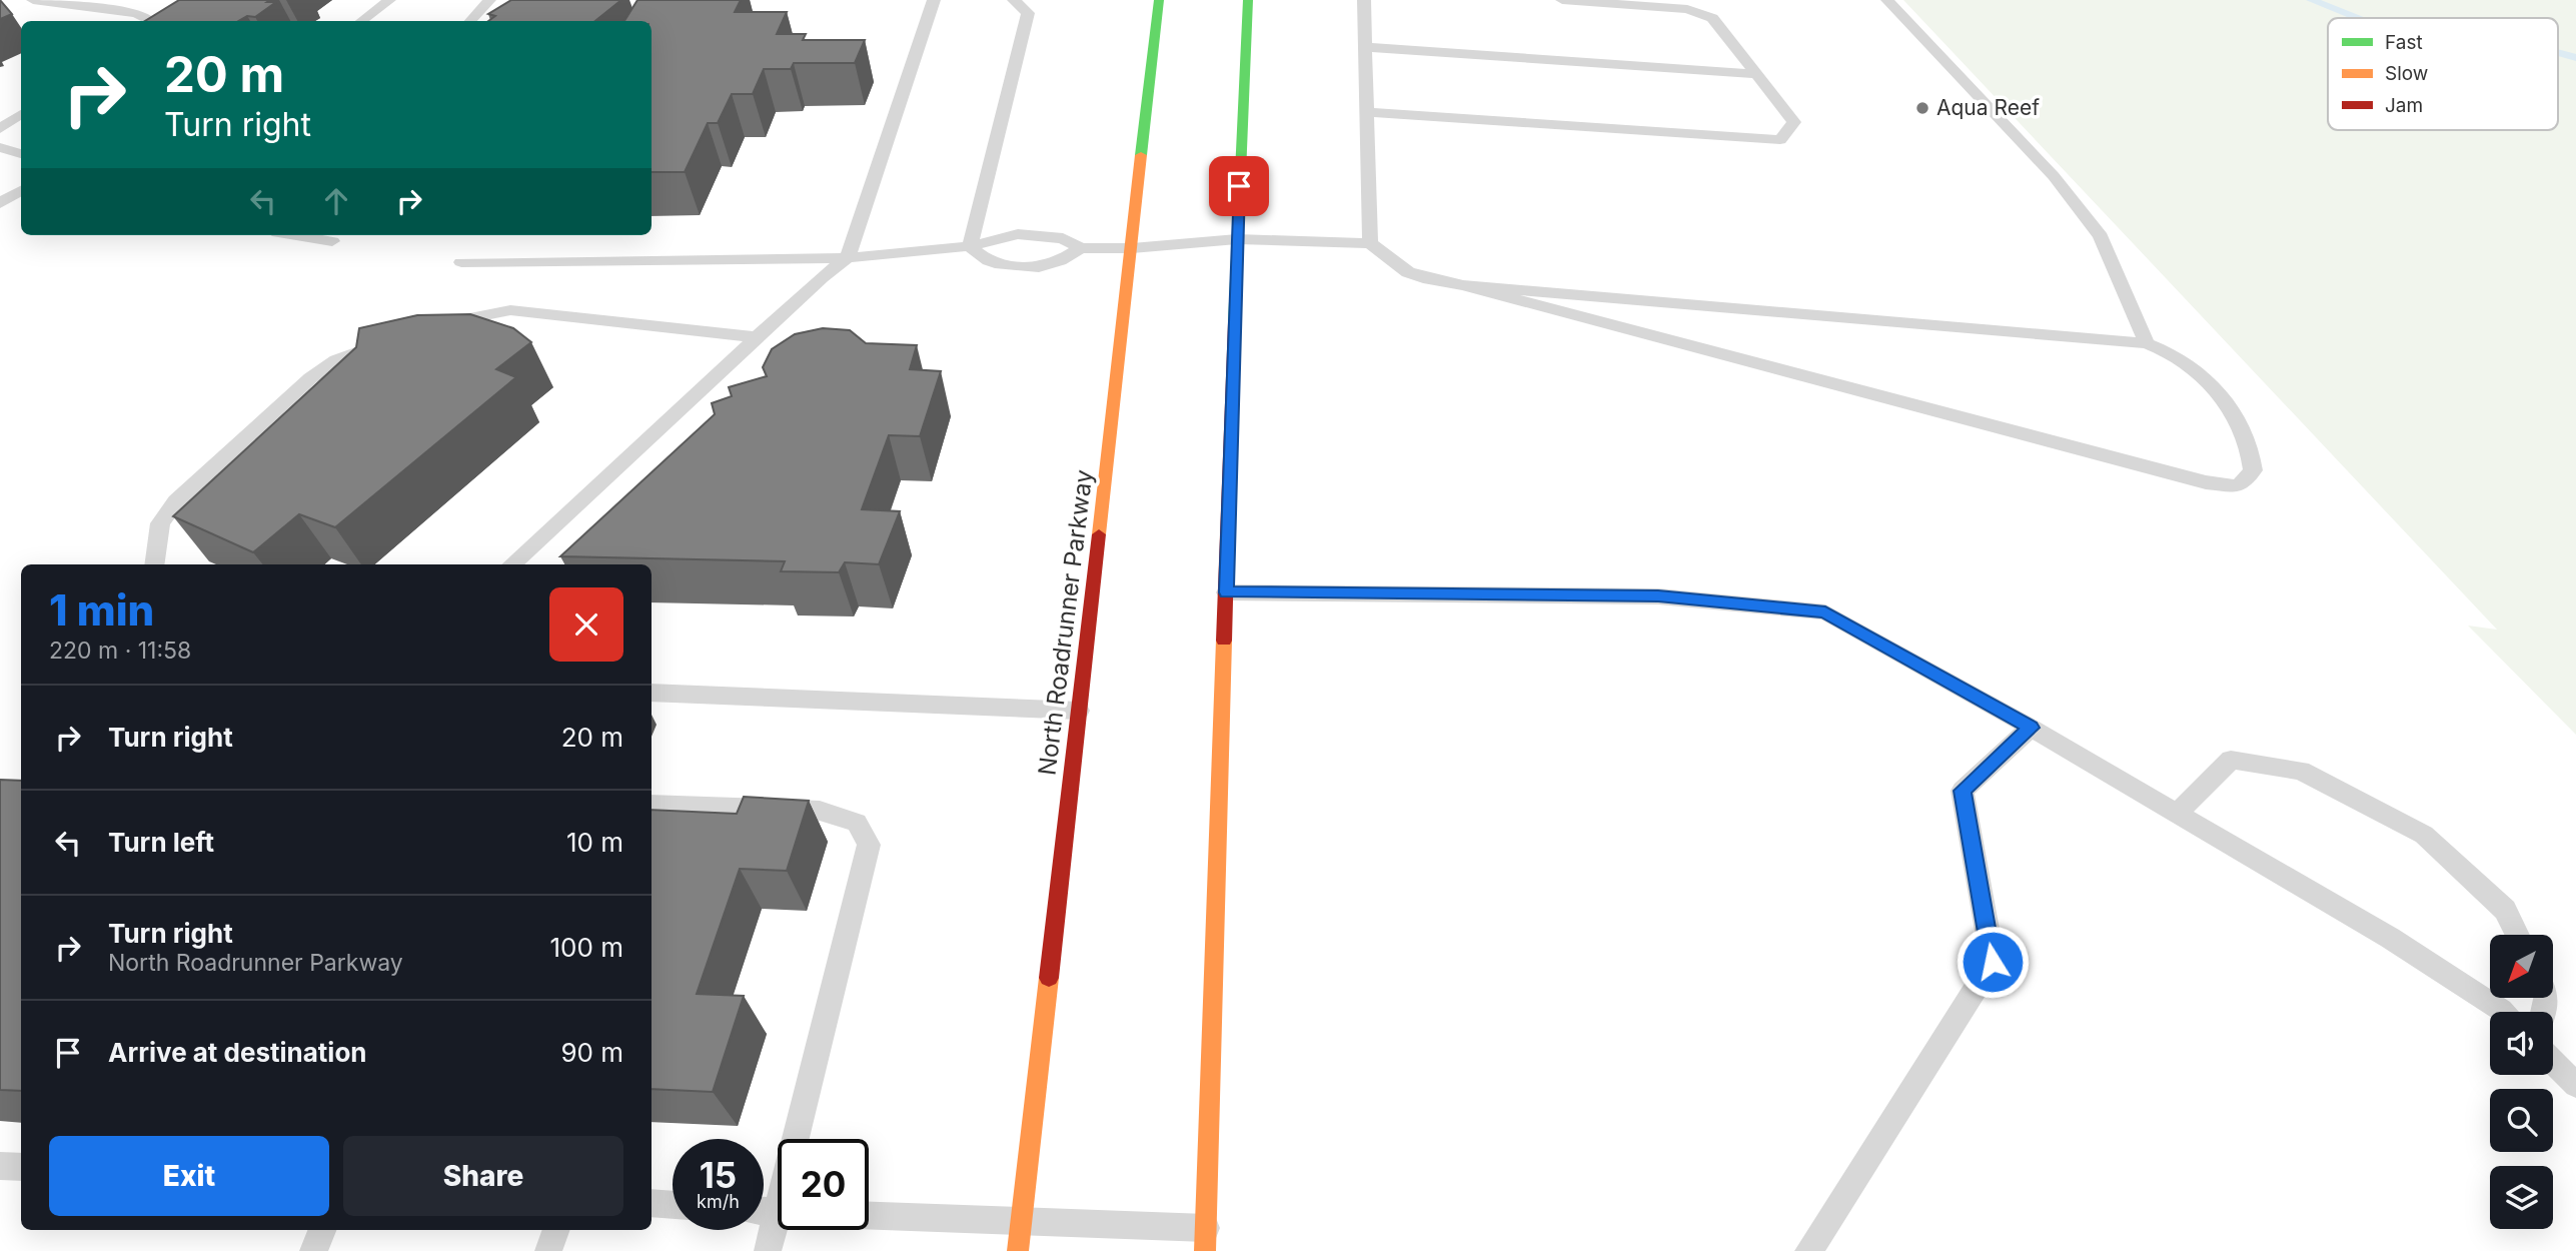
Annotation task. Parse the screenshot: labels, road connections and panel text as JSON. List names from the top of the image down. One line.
{"streets":{"main road":["North Roadrunner Parkway"]},"places":["Aqua Reef"],"legend":["Fast","Slow","Jam"],"north":"bottom left","page":{"turn":["20 m","Turn right"],"heading":["1 min","220 m · 11:58"],"list":[{"name":"Turn right","value":"20 m"},{"name":"Turn left","value":"10 m"},{"name":"Turn right","note":"North Roadrunner Parkway","value":"100 m"},{"name":"Arrive at destination","value":"90 m"}],"buttons":["Exit","Share"],"speed":"15 km/h","limit":"20"}}
